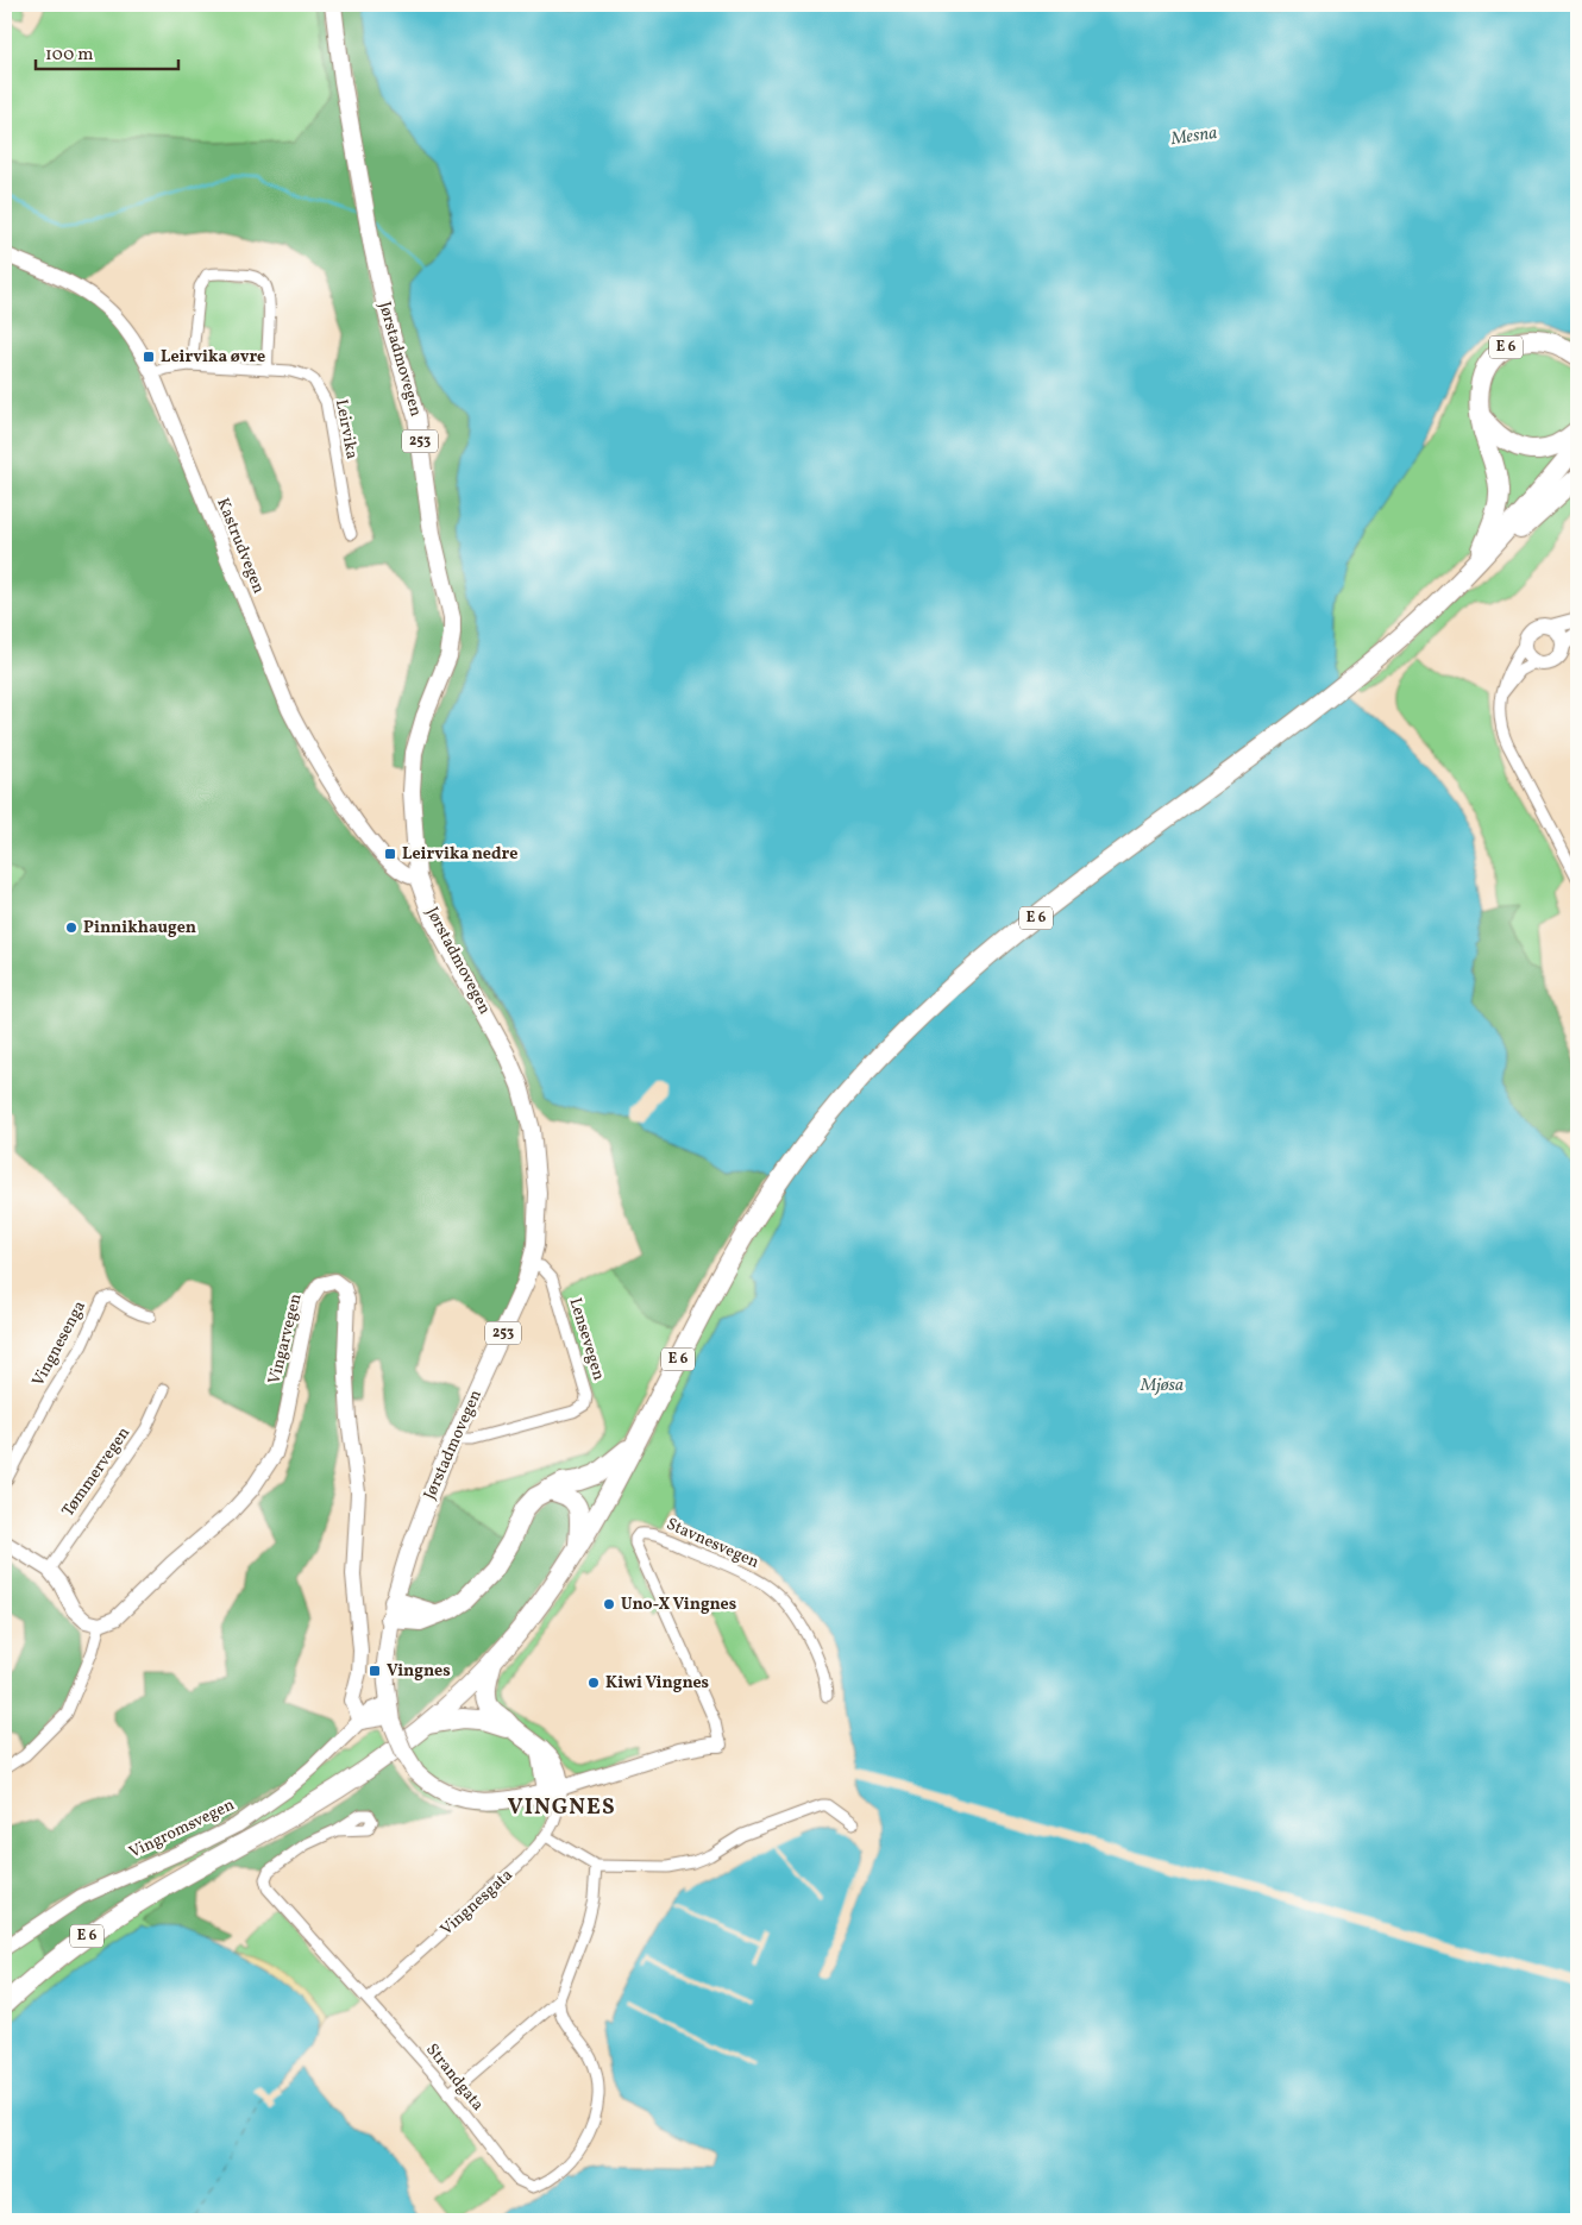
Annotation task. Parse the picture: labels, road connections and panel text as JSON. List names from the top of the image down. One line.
{"streets":{"highway":["E 6"],"main road":["Jørstadmovegen","253"],"street":["Leirvika","Kastrudvegen","Vingarvegen","Lensevegen","Vingnesenga","Tømmervegen","Stavnesvegen","Vingromsvegen","Vingnesgata","Strandgata"]},"crossings":[["Jørstadmovegen","253"],["Jørstadmovegen","Kastrudvegen"],["Jørstadmovegen","Lensevegen"],["Leirvika","Kastrudvegen"],["253","Vingnesgata"],["Vingarvegen","Vingromsvegen"],["Vingnesgata","Strandgata"]],"districts":["VINGNES"],"water":["Mesna","Mjøsa"],"places":{"transit":["Leirvika øvre","Leirvika nedre","Vingnes"],"other":["Pinnikhaugen","Uno-X Vingnes","Kiwi Vingnes"]},"scale_bar":"100 m"}
